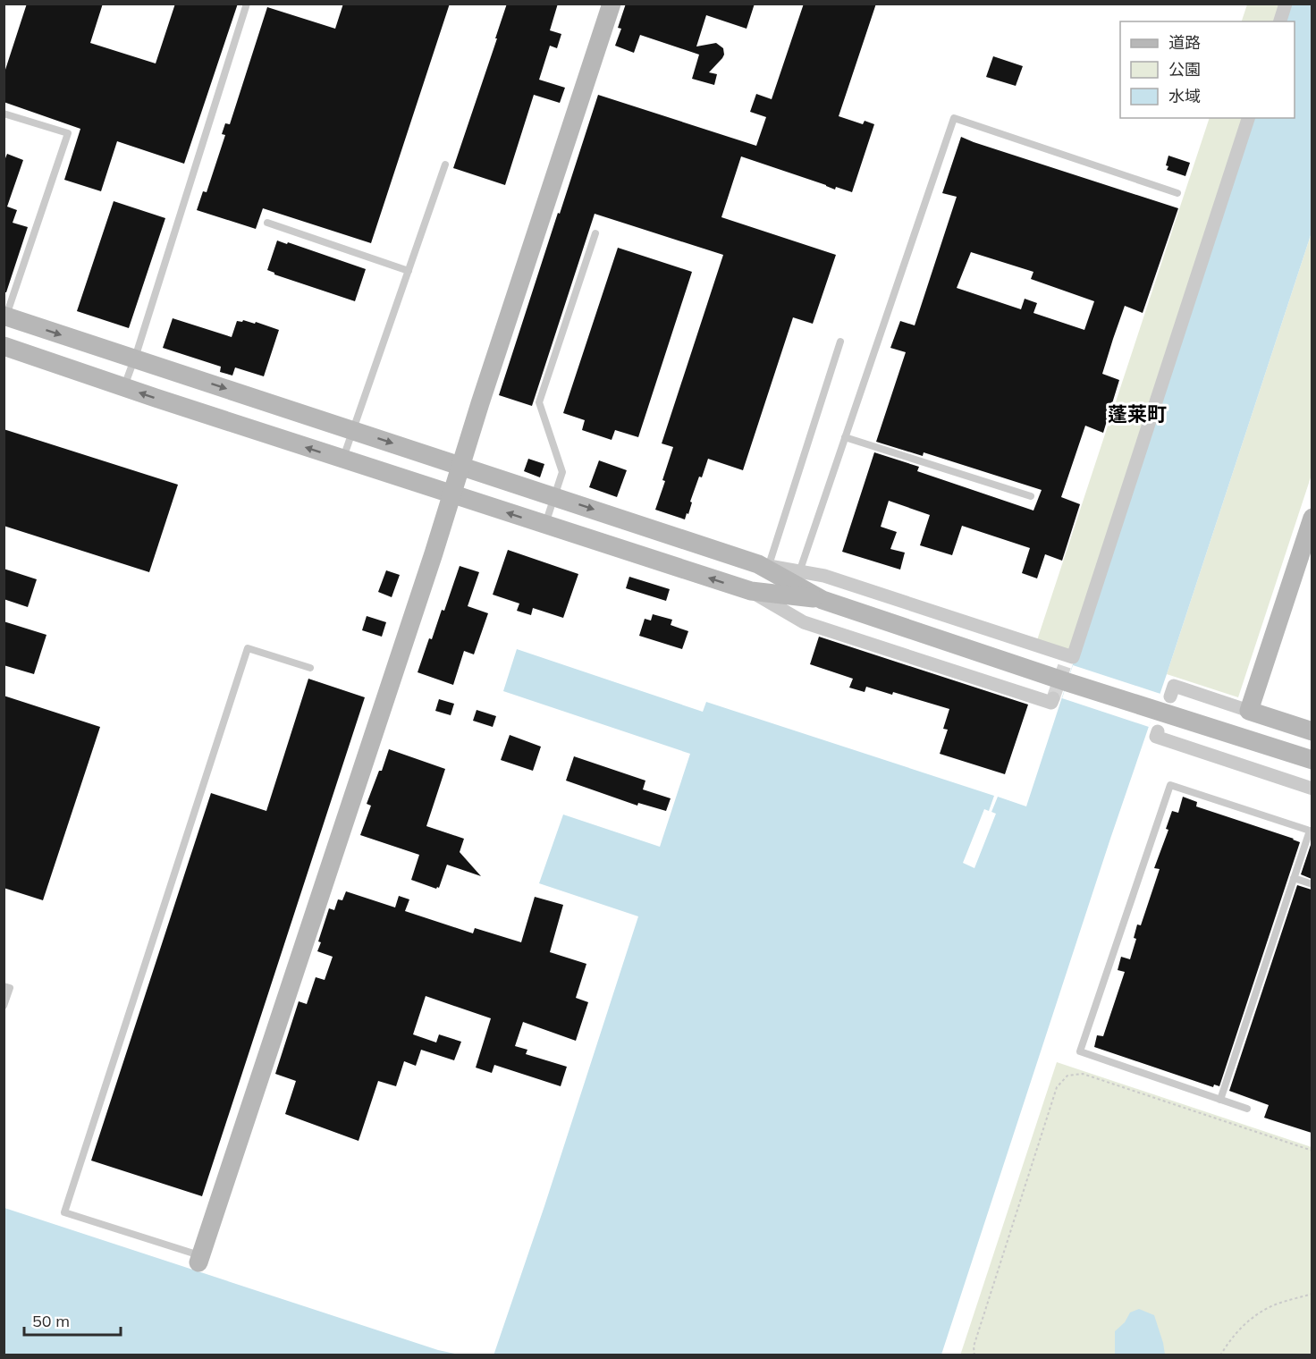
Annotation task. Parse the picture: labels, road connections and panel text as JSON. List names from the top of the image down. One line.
{"districts":["蓬莱町"],"legend":["道路","公園","水域"],"scale_bar":"50 m"}
